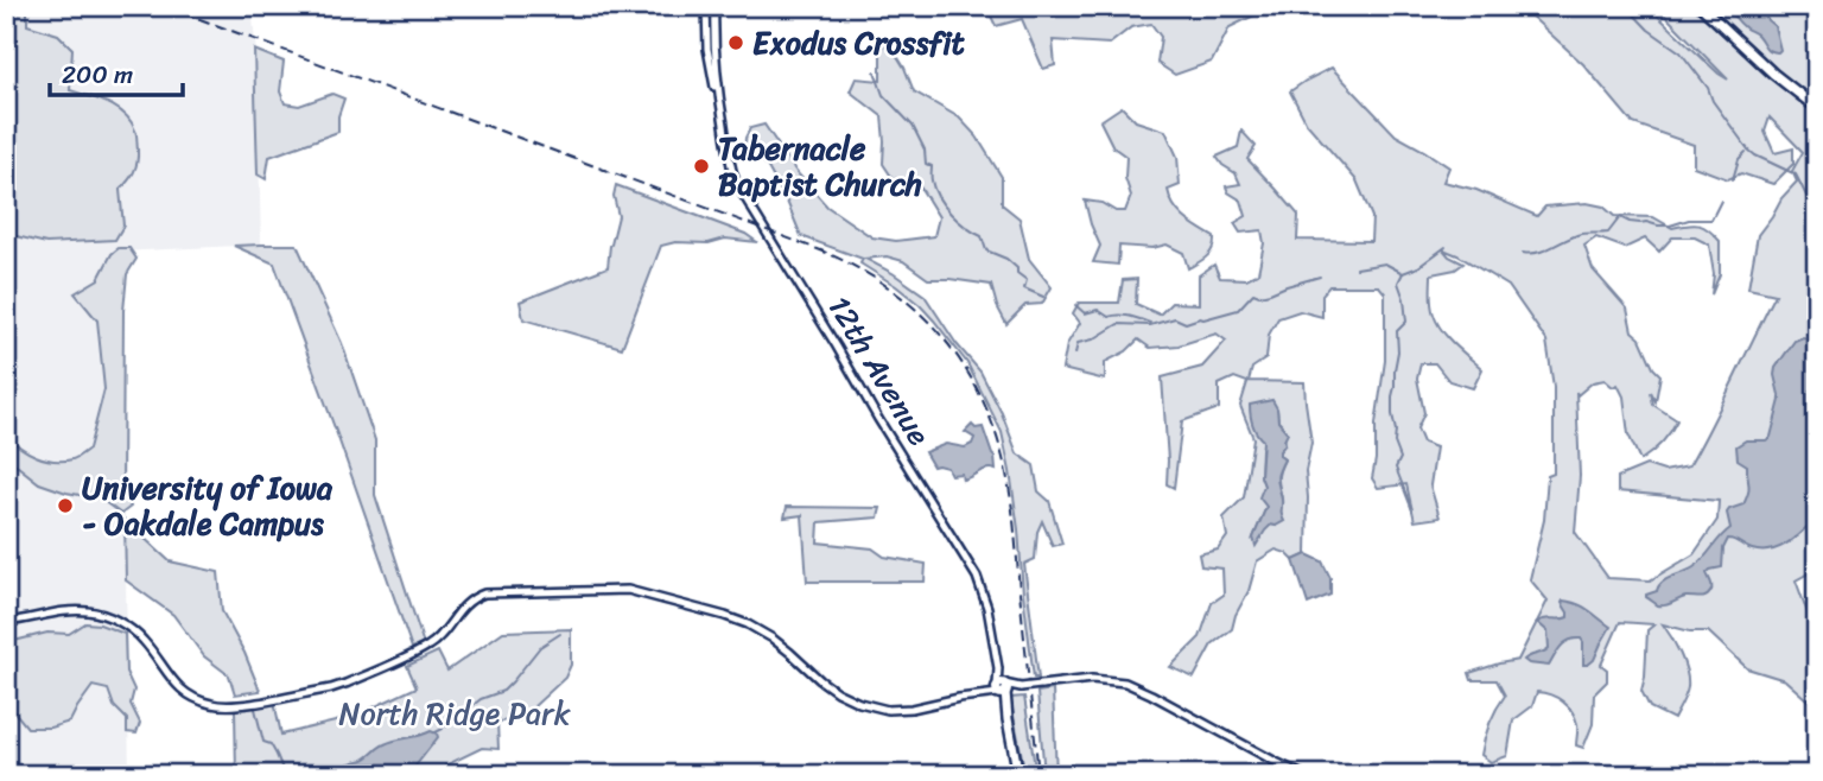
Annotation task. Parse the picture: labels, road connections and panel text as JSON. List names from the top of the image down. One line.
{"streets":{"main road":["12th Avenue"]},"parks":["North Ridge Park"],"places":["Exodus Crossfit","Tabernacle Baptist Church","University of Iowa - Oakdale Campus"],"scale_bar":"200 m"}
